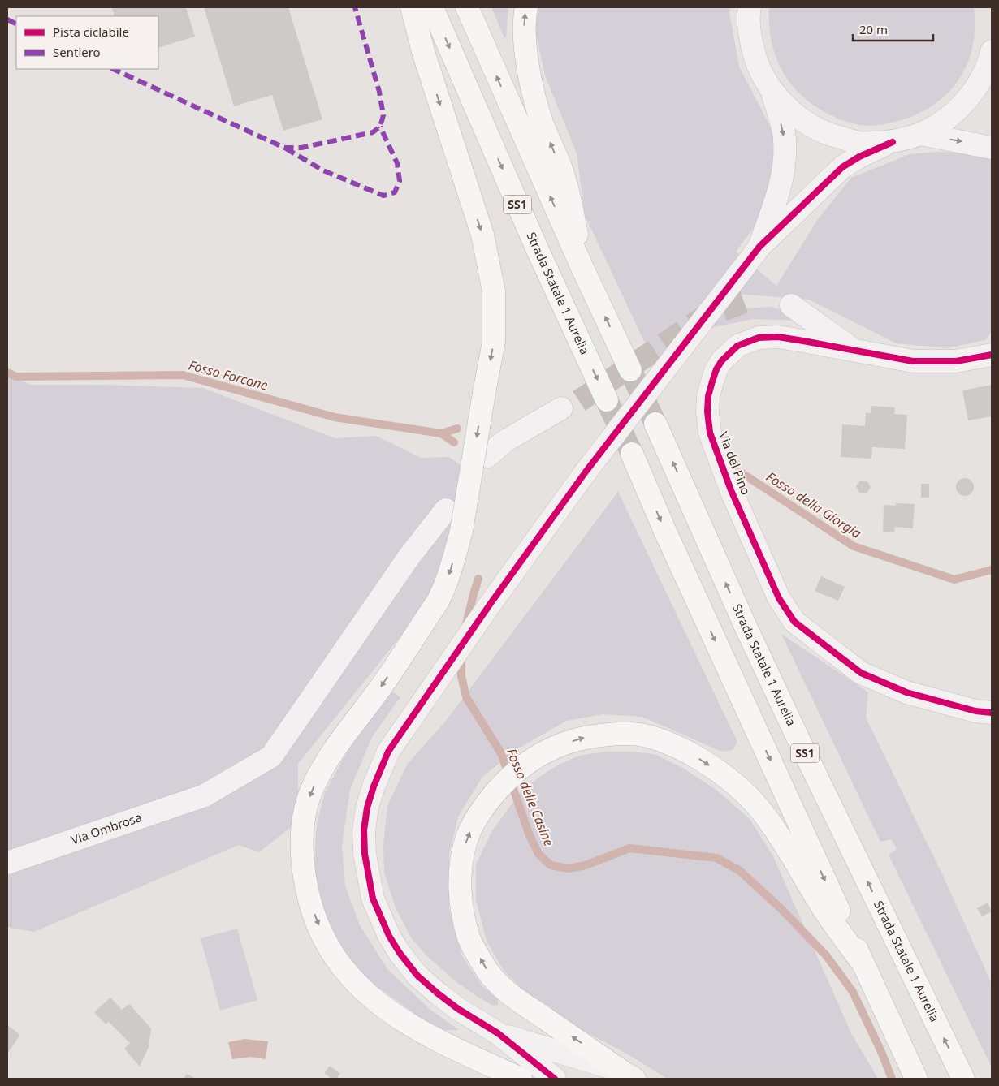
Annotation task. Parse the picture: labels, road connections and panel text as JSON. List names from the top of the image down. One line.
{"streets":{"highway":["SS1","Strada Statale 1 Aurelia"],"street":["Via del Pino","Via Ombrosa"]},"water":["Fosso Forcone","Fosso della Giorgia","Fosso delle Casine"],"legend":["Pista ciclabile","Sentiero"],"scale_bar":"20 m"}
